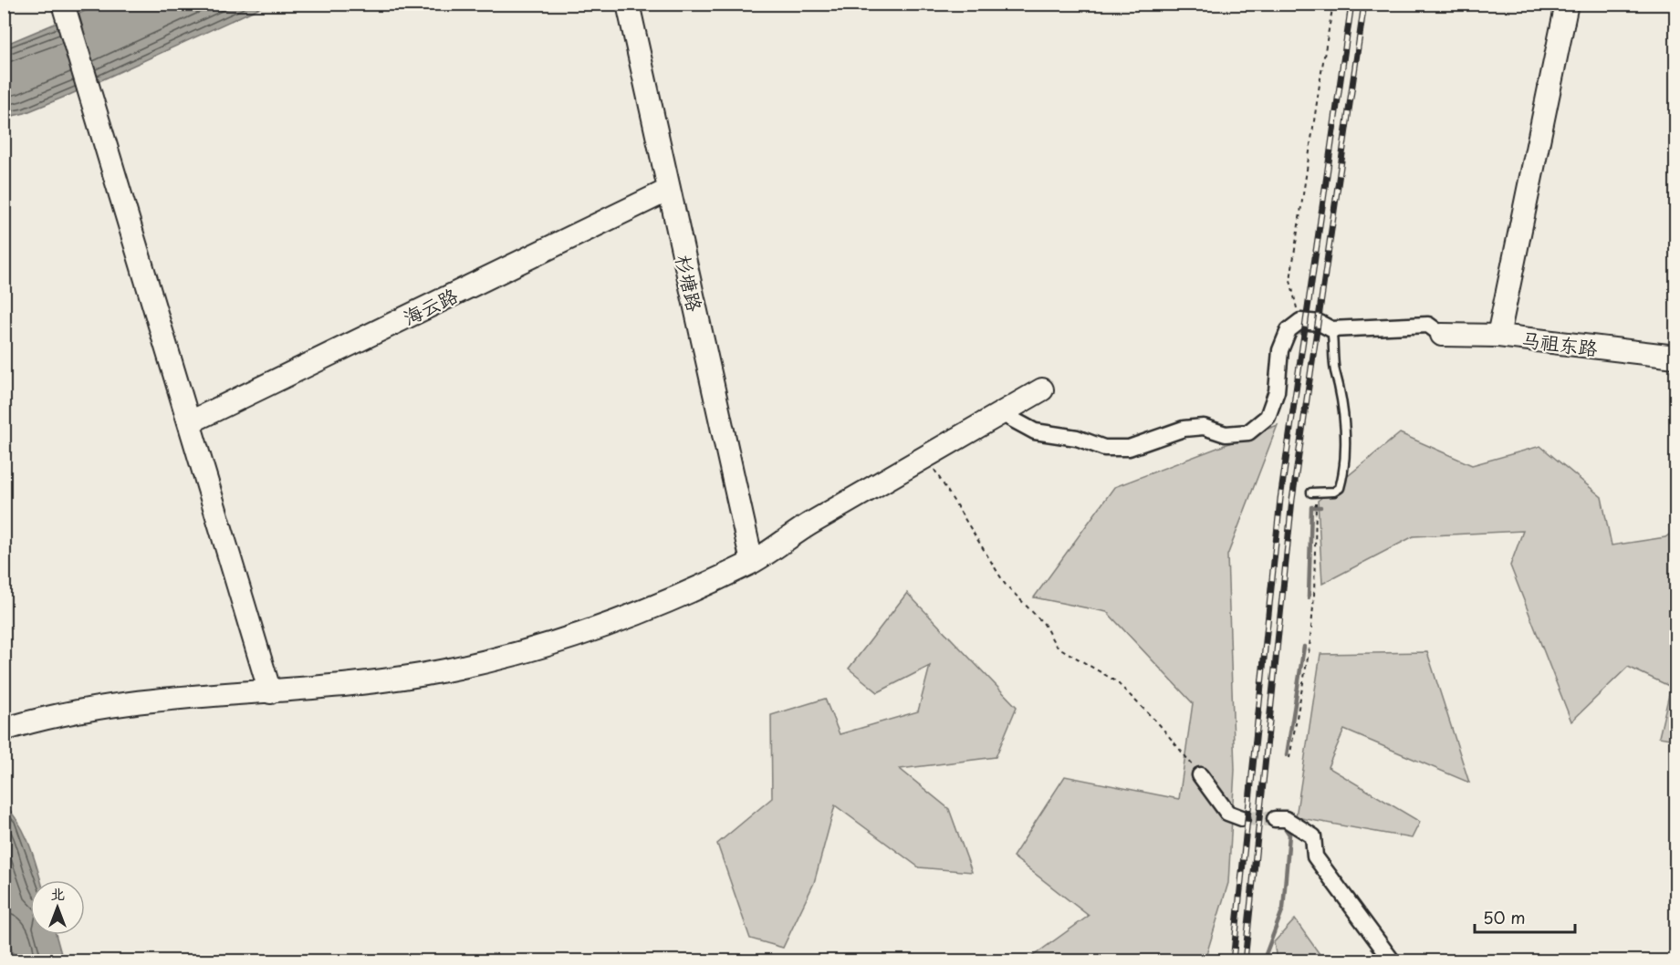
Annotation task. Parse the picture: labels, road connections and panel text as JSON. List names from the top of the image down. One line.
{"streets":{"street":["杉塘路","海云路","马祖东路"]},"crossings":[["杉塘路","海云路"]],"scale_bar":"50 m","north":"top"}
